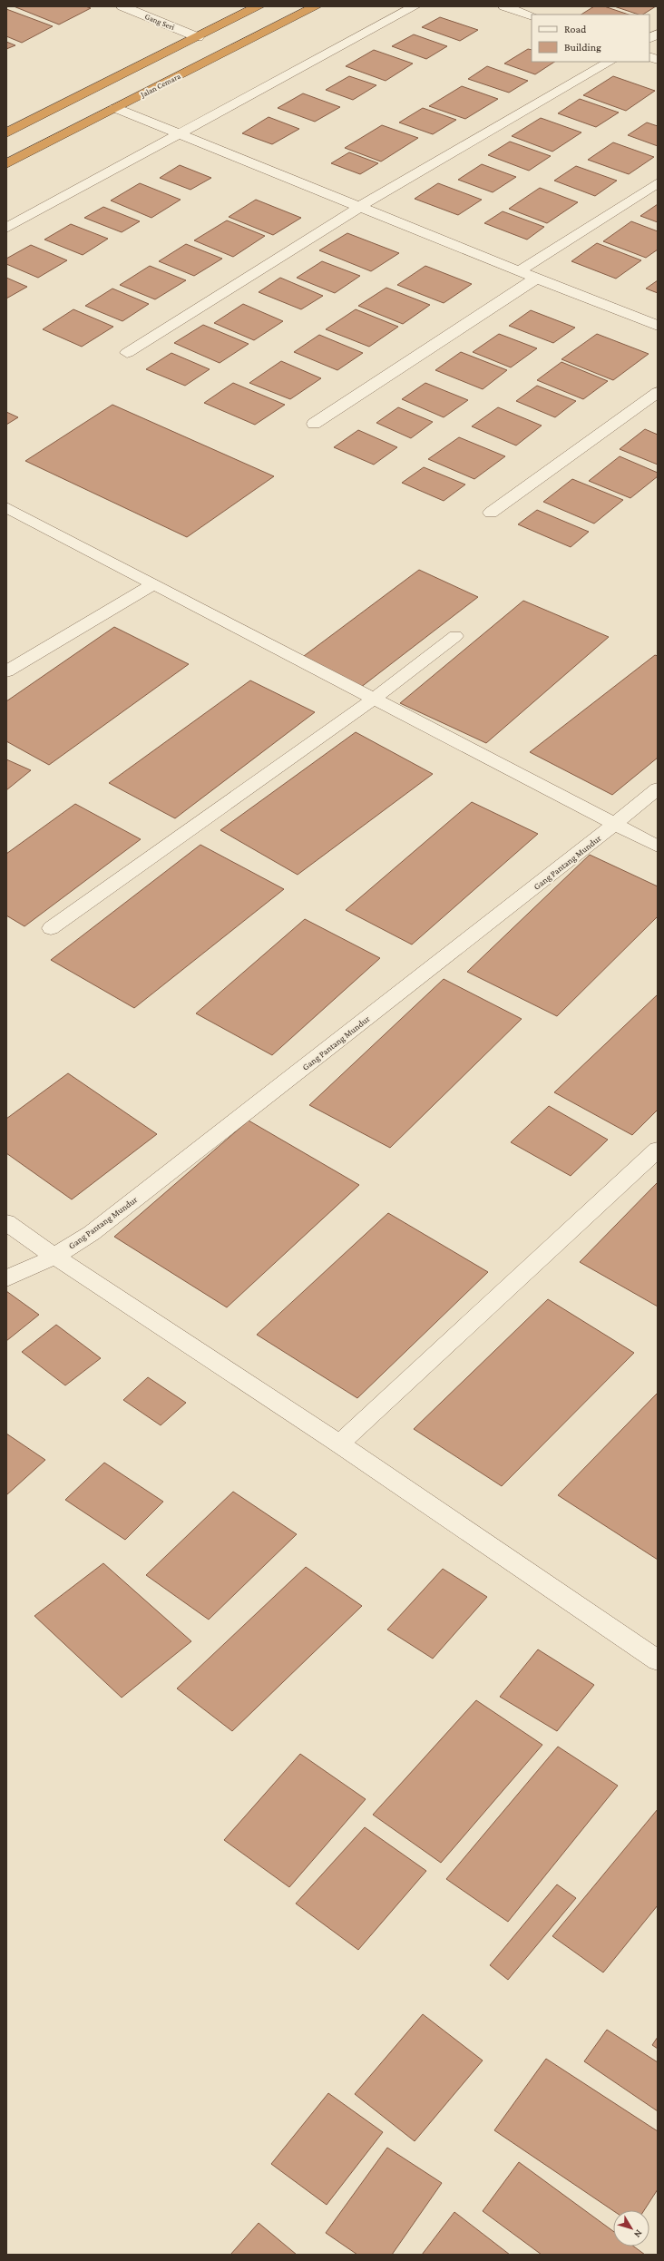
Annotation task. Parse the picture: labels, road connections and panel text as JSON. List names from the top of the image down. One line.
{"streets":{"highway":["Jalan Cemara"],"street":["Gang Seri","Gang Pantang Mundur"]},"legend":["Road","Building"],"north":"bottom right"}
